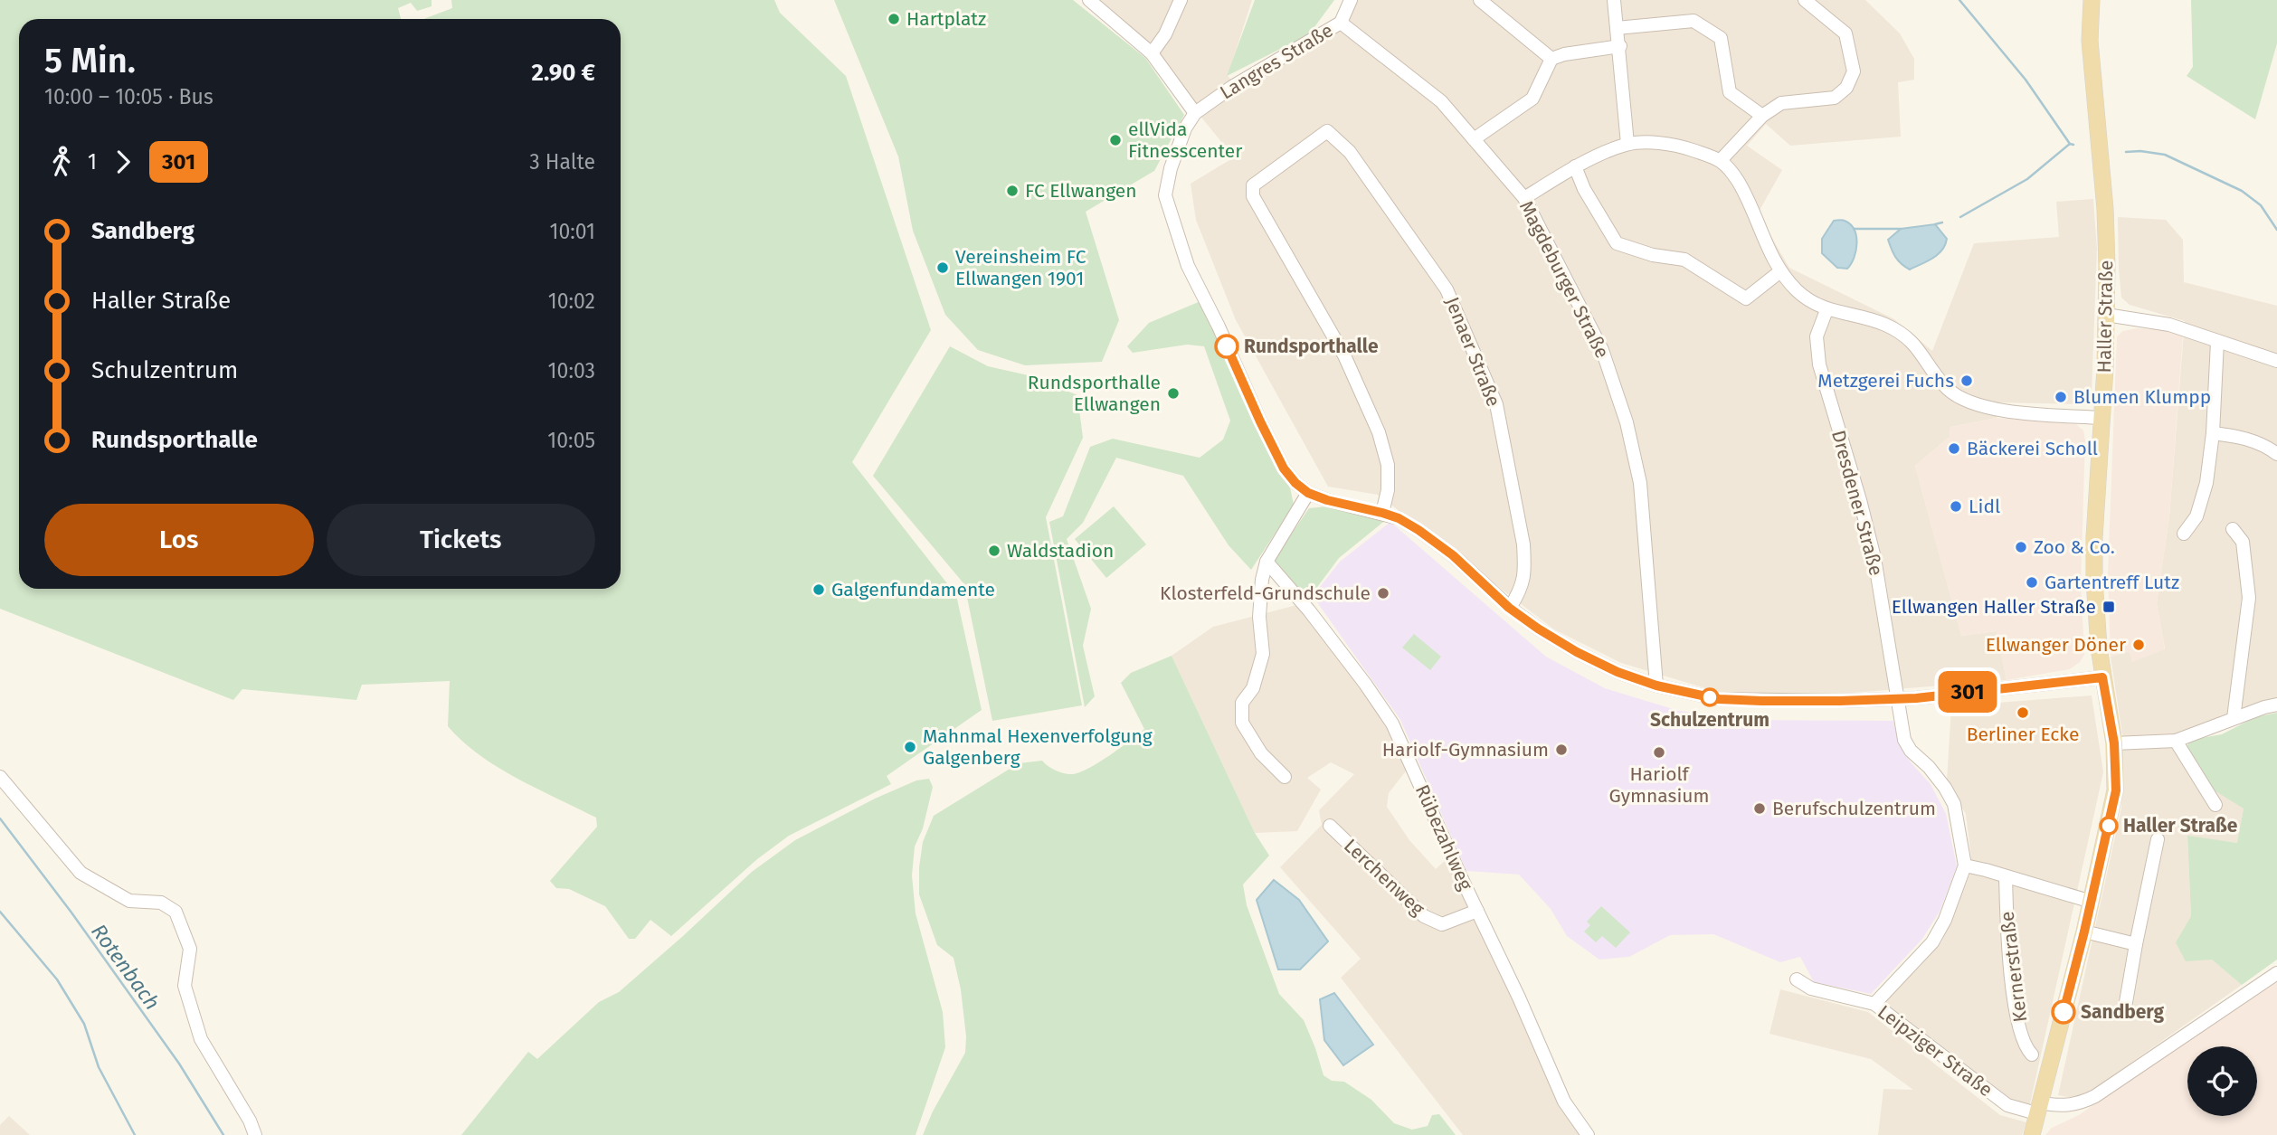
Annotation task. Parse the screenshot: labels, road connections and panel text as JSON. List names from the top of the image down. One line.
{"streets":{"main road":["Haller Straße"],"street":["Langres Straße","Magdeburger Straße","Jenaer Straße","Dresdener Straße","Rübezahlweg","Lerchenweg","Kernerstraße","Leipziger Straße"]},"crossings":[["Langres Straße","Magdeburger Straße"],["Haller Straße","Leipziger Straße"],["Rübezahlweg","Lerchenweg"]],"water":["Rotenbach"],"places":{"other":["Hartplatz","ellVida Fitnesscenter","FC Ellwangen","Vereinsheim FC Ellwangen 1901","Rundsporthalle","Metzgerei Fuchs","Rundsporthalle Ellwangen","Blumen Klumpp","Bäckerei Scholl","Lidl","Zoo & Co.","Waldstadion","Gartentreff Lutz","Galgenfundamente","Klosterfeld-Grundschule","Ellwanger Döner","Schulzentrum","Berliner Ecke","Mahnmal Hexenverfolgung Galgenberg","Hariolf-Gymnasium","Hariolf Gymnasium","Berufschulzentrum","Haller Straße","Sandberg"],"transit":["Ellwangen Haller Straße"]},"lines":["bus line 301"],"page":{"on_map":"301","heading":["5 Min.","10:00 – 10:05 · Bus","2.90 €"],"legs":["1","301","3 Halte"],"list":[{"name":"Sandberg","value":"10:01"},{"name":"Haller Straße","value":"10:02"},{"name":"Schulzentrum","value":"10:03"},{"name":"Rundsporthalle","value":"10:05"}],"buttons":["Los","Tickets"]}}
